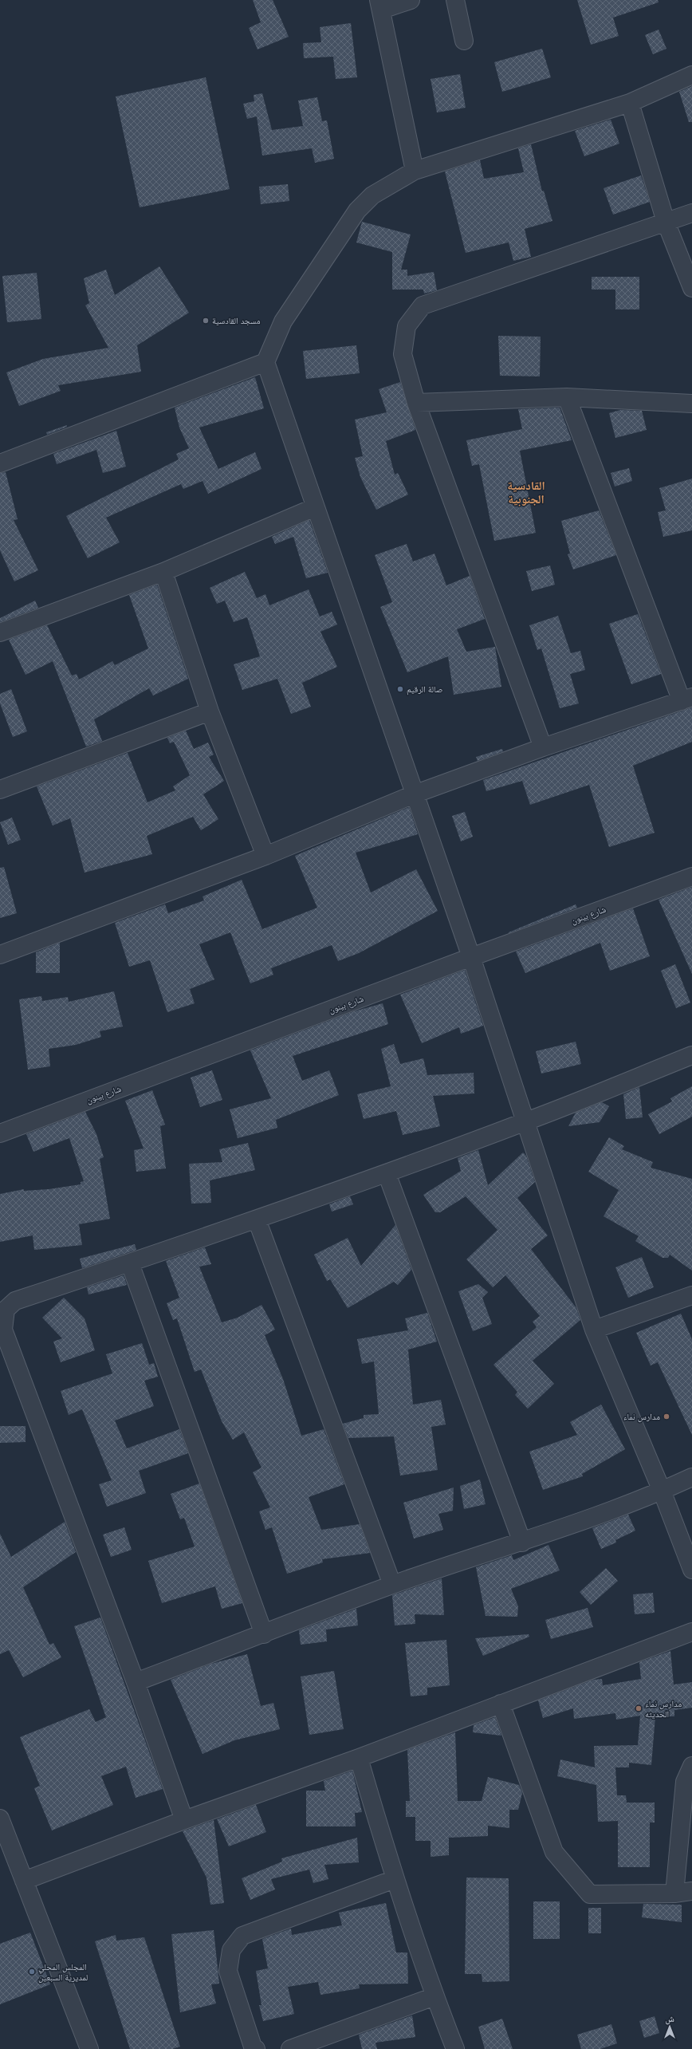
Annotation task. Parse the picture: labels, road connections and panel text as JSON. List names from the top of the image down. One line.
{"streets":{"street":["شارع بينون"]},"districts":["القادسية الجنوبية"],"places":["مسجد القادسية","صالة الرقيم","مدارس نماء","مدارس نماء الحديثه","المجلس المحلي لمديرية السبعين"],"north":"top"}
